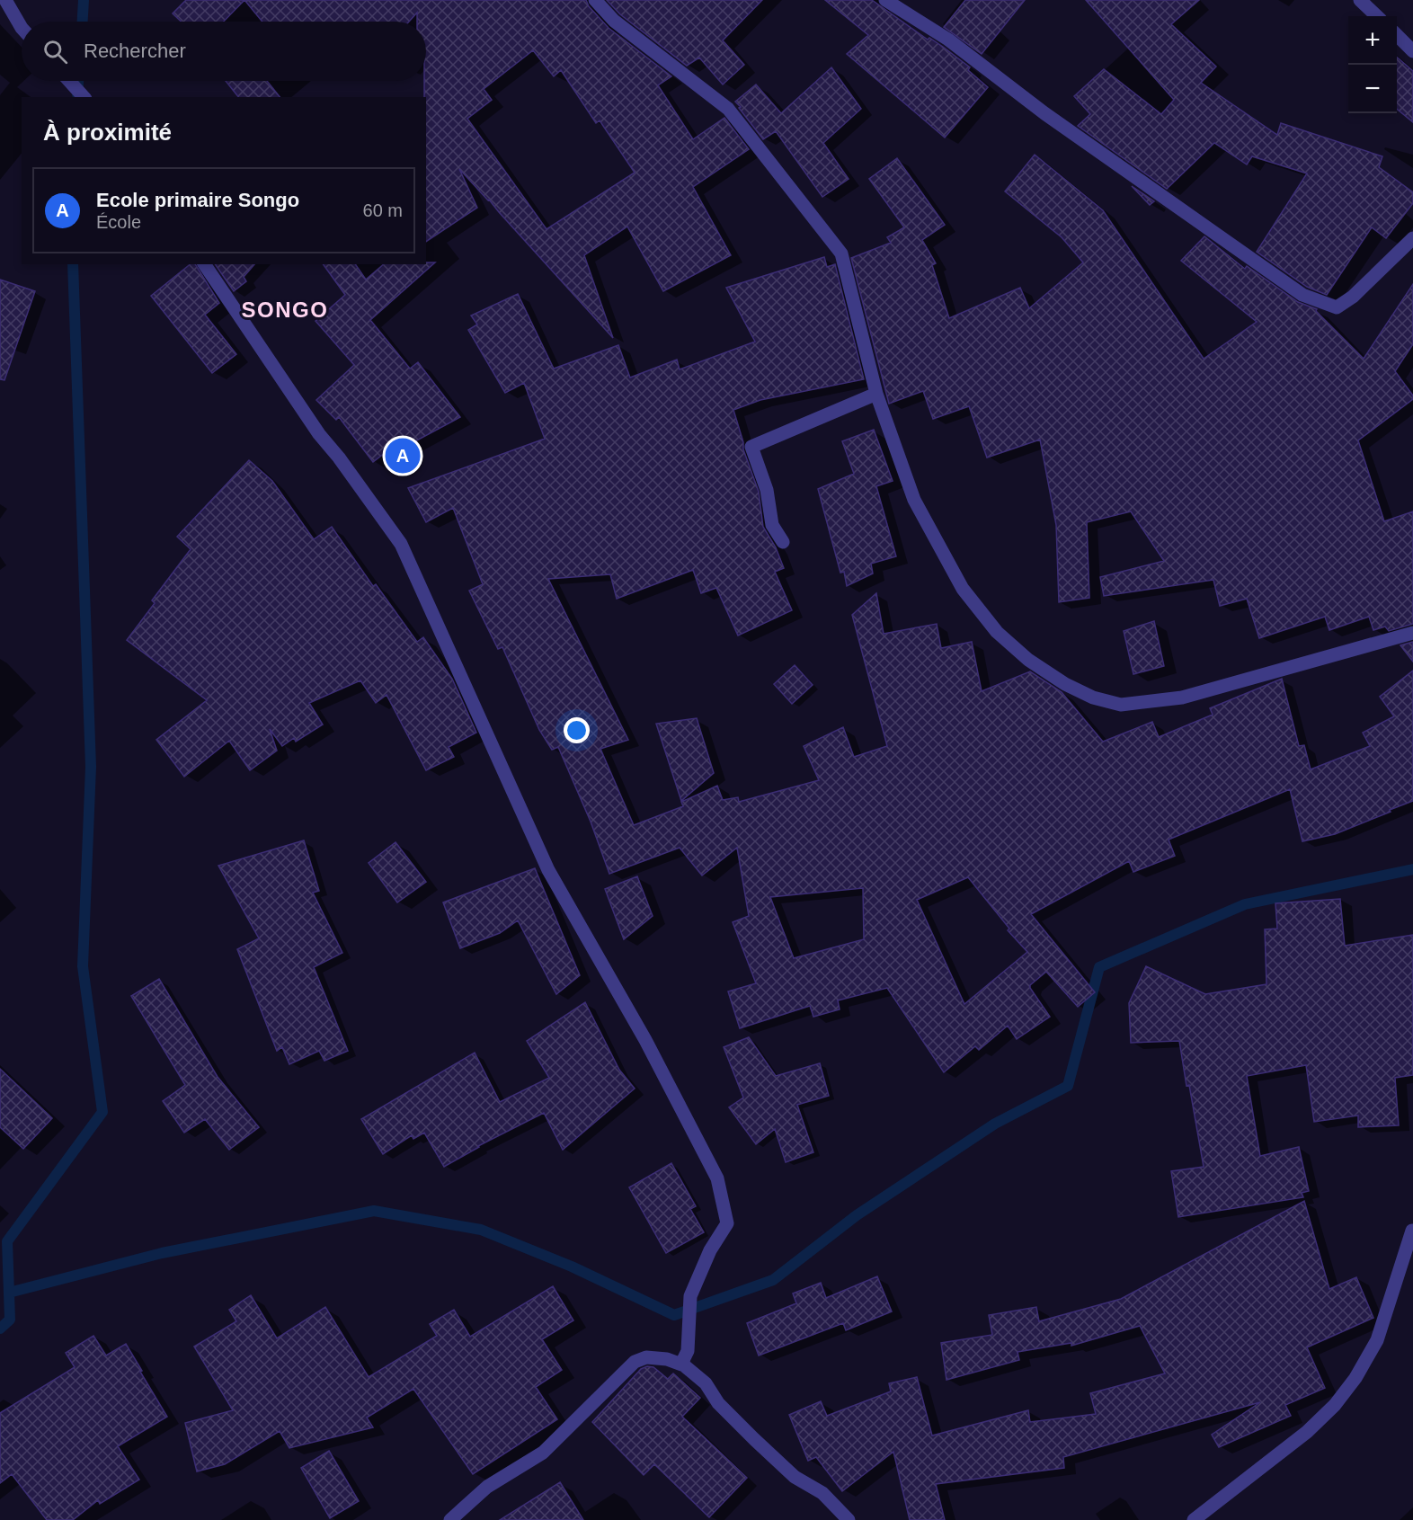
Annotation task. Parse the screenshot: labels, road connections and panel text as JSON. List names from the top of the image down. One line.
{"districts":["SONGO"],"page":{"map_buttons":["+","−"],"search":"Rechercher","heading":"À proximité","list":[{"mark":"A","name":"Ecole primaire Songo","note":"École","value":"60 m"}],"pins":"A"}}
